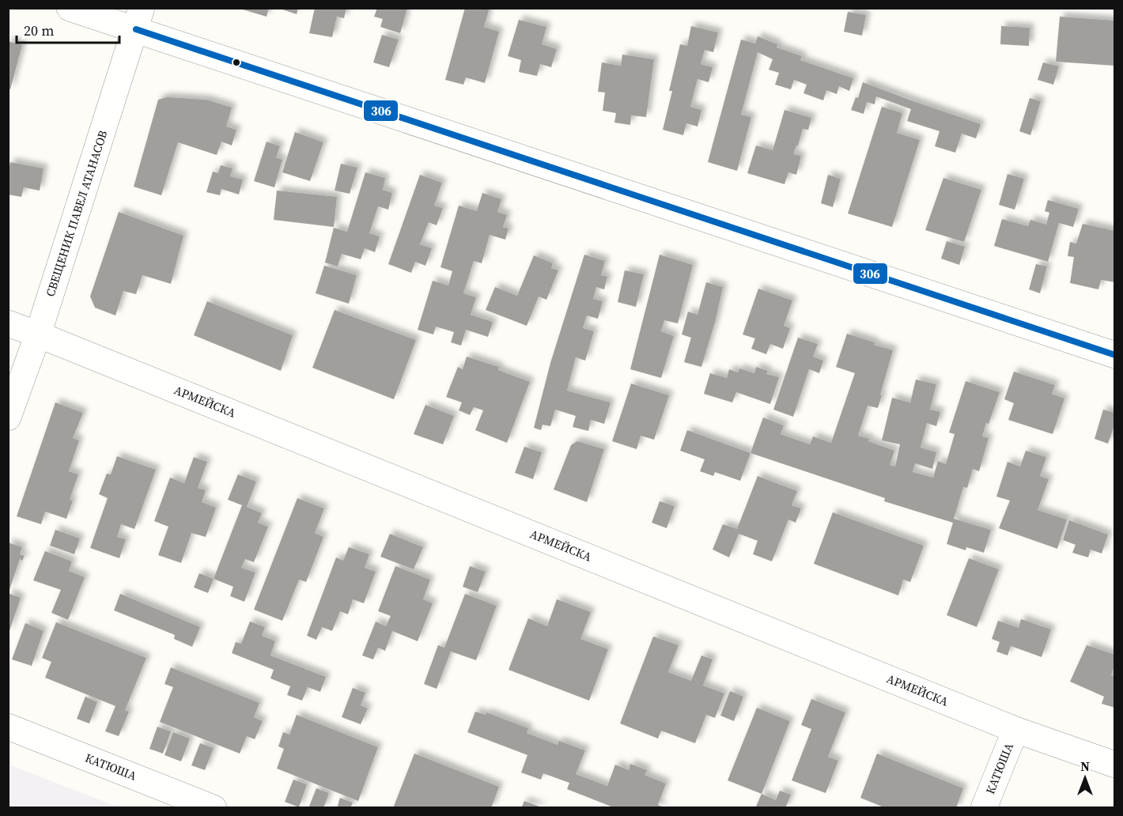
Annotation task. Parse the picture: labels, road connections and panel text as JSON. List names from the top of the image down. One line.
{"streets":{"street":["СВЕЩЕНИК ПАВЕЛ АТАНАСОВ","АРМЕЙСКА","КАТЮША"]},"crossings":[["СВЕЩЕНИК ПАВЕЛ АТАНАСОВ","АРМЕЙСКА"],["АРМЕЙСКА","КАТЮША"]],"lines":["transit line 306"],"scale_bar":"20 m","north":"top"}
